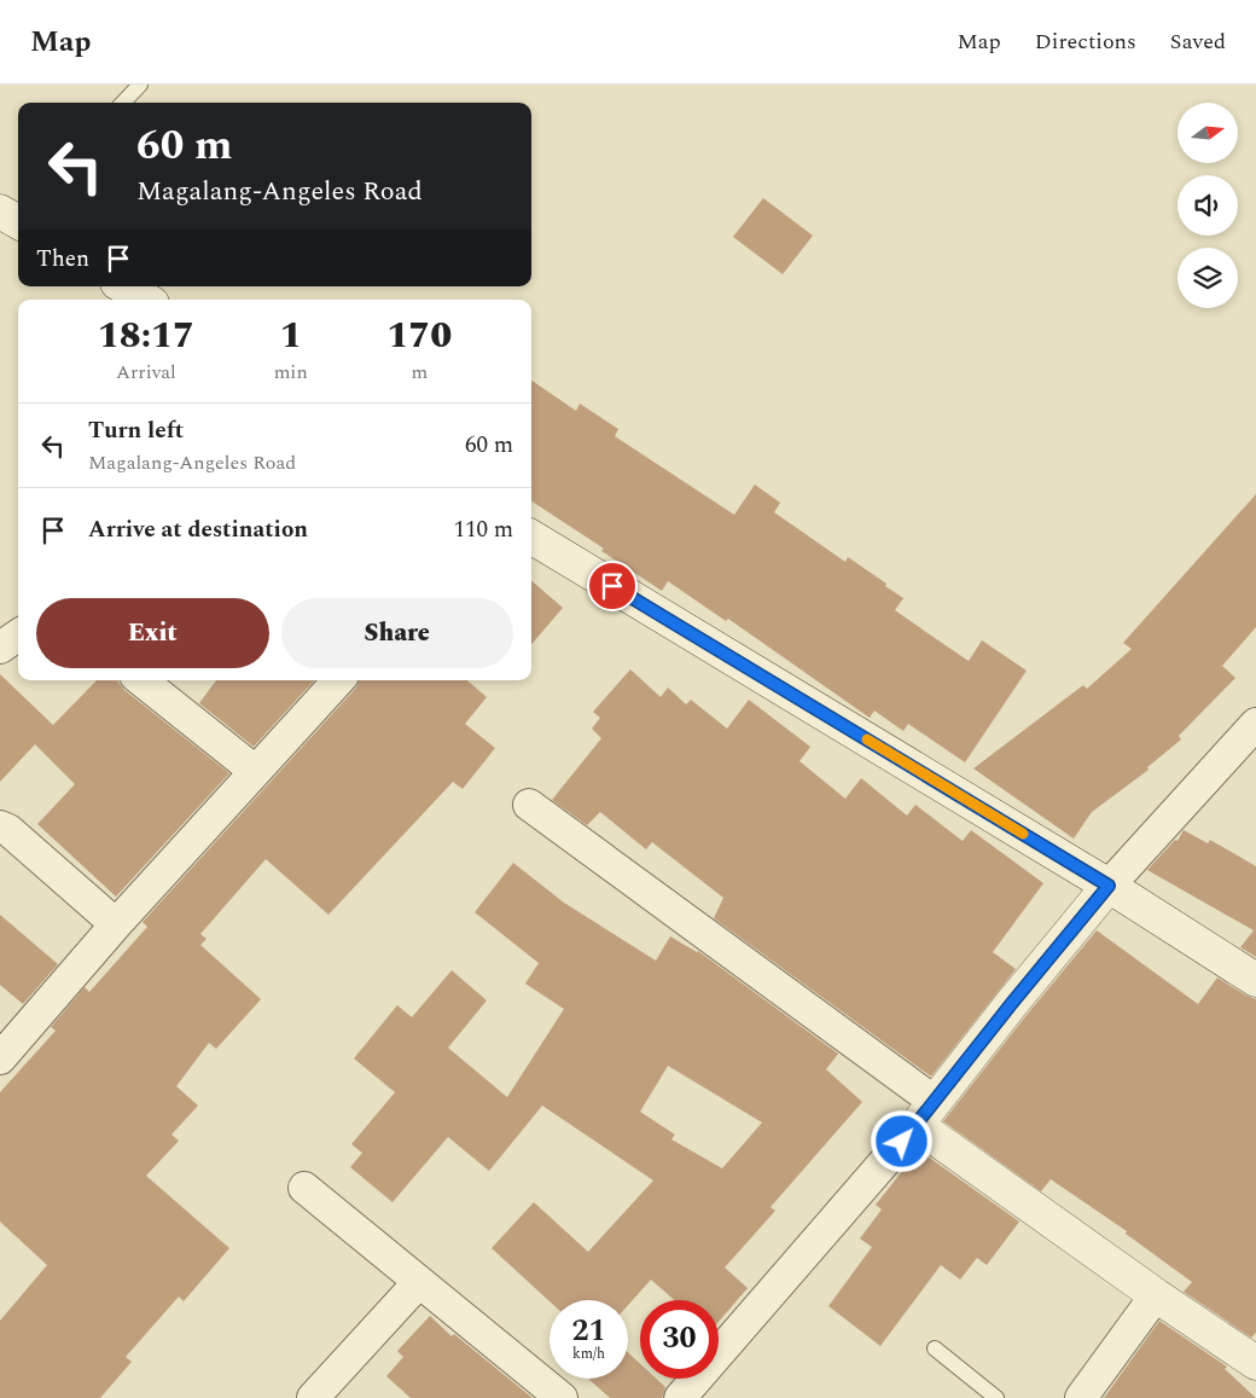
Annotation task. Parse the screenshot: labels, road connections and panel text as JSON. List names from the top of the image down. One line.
{"north":"right","page":{"header":"Map","nav":["Map","Directions","Saved"],"turn":["60 m","Magalang-Angeles Road"],"then":"Then","eta":["18:17","Arrival","1","min","170","m"],"list":[{"name":"Turn left","note":"Magalang-Angeles Road","value":"60 m"},{"name":"Arrive at destination","value":"110 m"}],"buttons":["Exit","Share"],"speed":"21 km/h","limit":"30"}}
